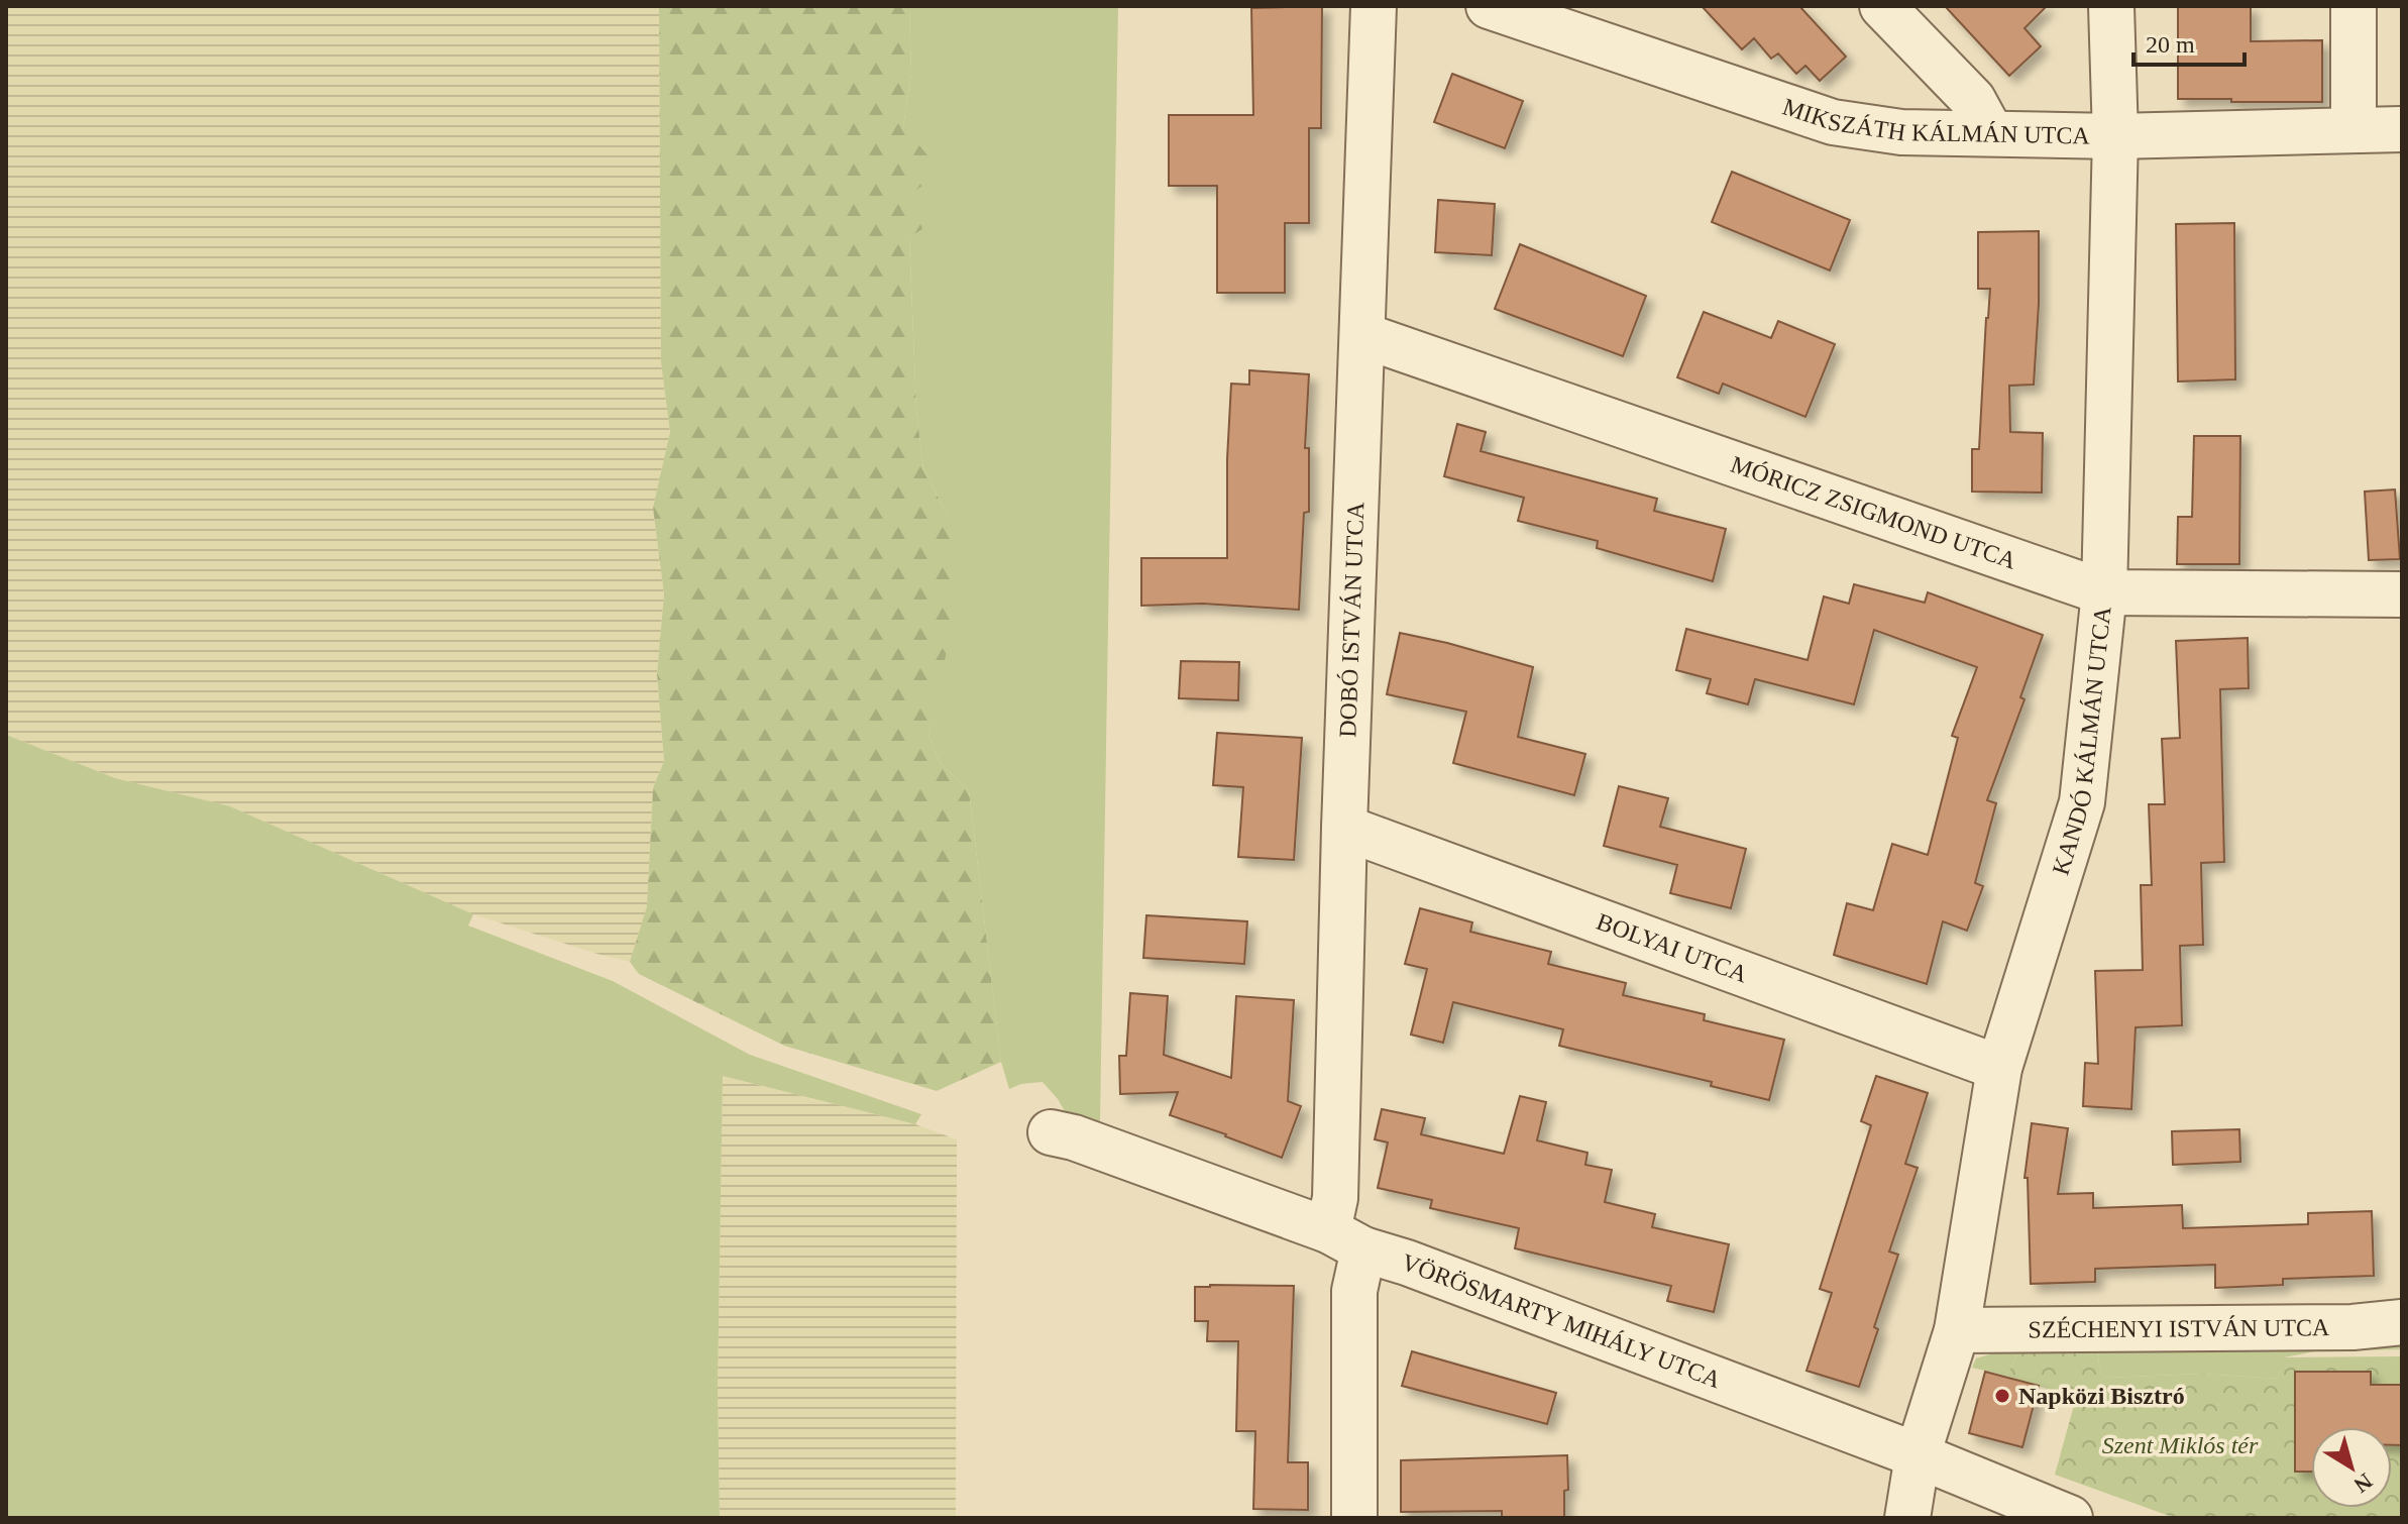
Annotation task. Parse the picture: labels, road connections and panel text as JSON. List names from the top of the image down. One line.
{"streets":{"street":["MIKSZÁTH KÁLMÁN UTCA","MÓRICZ ZSIGMOND UTCA","DOBÓ ISTVÁN UTCA","KANDÓ KÁLMÁN UTCA","BOLYAI UTCA","VÖRÖSMARTY MIHÁLY UTCA","SZÉCHENYI ISTVÁN UTCA"]},"crossings":[["MIKSZÁTH KÁLMÁN UTCA","KANDÓ KÁLMÁN UTCA"],["MÓRICZ ZSIGMOND UTCA","DOBÓ ISTVÁN UTCA"],["MÓRICZ ZSIGMOND UTCA","KANDÓ KÁLMÁN UTCA"],["DOBÓ ISTVÁN UTCA","BOLYAI UTCA"],["DOBÓ ISTVÁN UTCA","VÖRÖSMARTY MIHÁLY UTCA"],["KANDÓ KÁLMÁN UTCA","BOLYAI UTCA"],["KANDÓ KÁLMÁN UTCA","VÖRÖSMARTY MIHÁLY UTCA"],["KANDÓ KÁLMÁN UTCA","SZÉCHENYI ISTVÁN UTCA"]],"parks":["Szent Miklós tér"],"places":["Napközi Bisztró"],"scale_bar":"20 m","north":"bottom right"}
